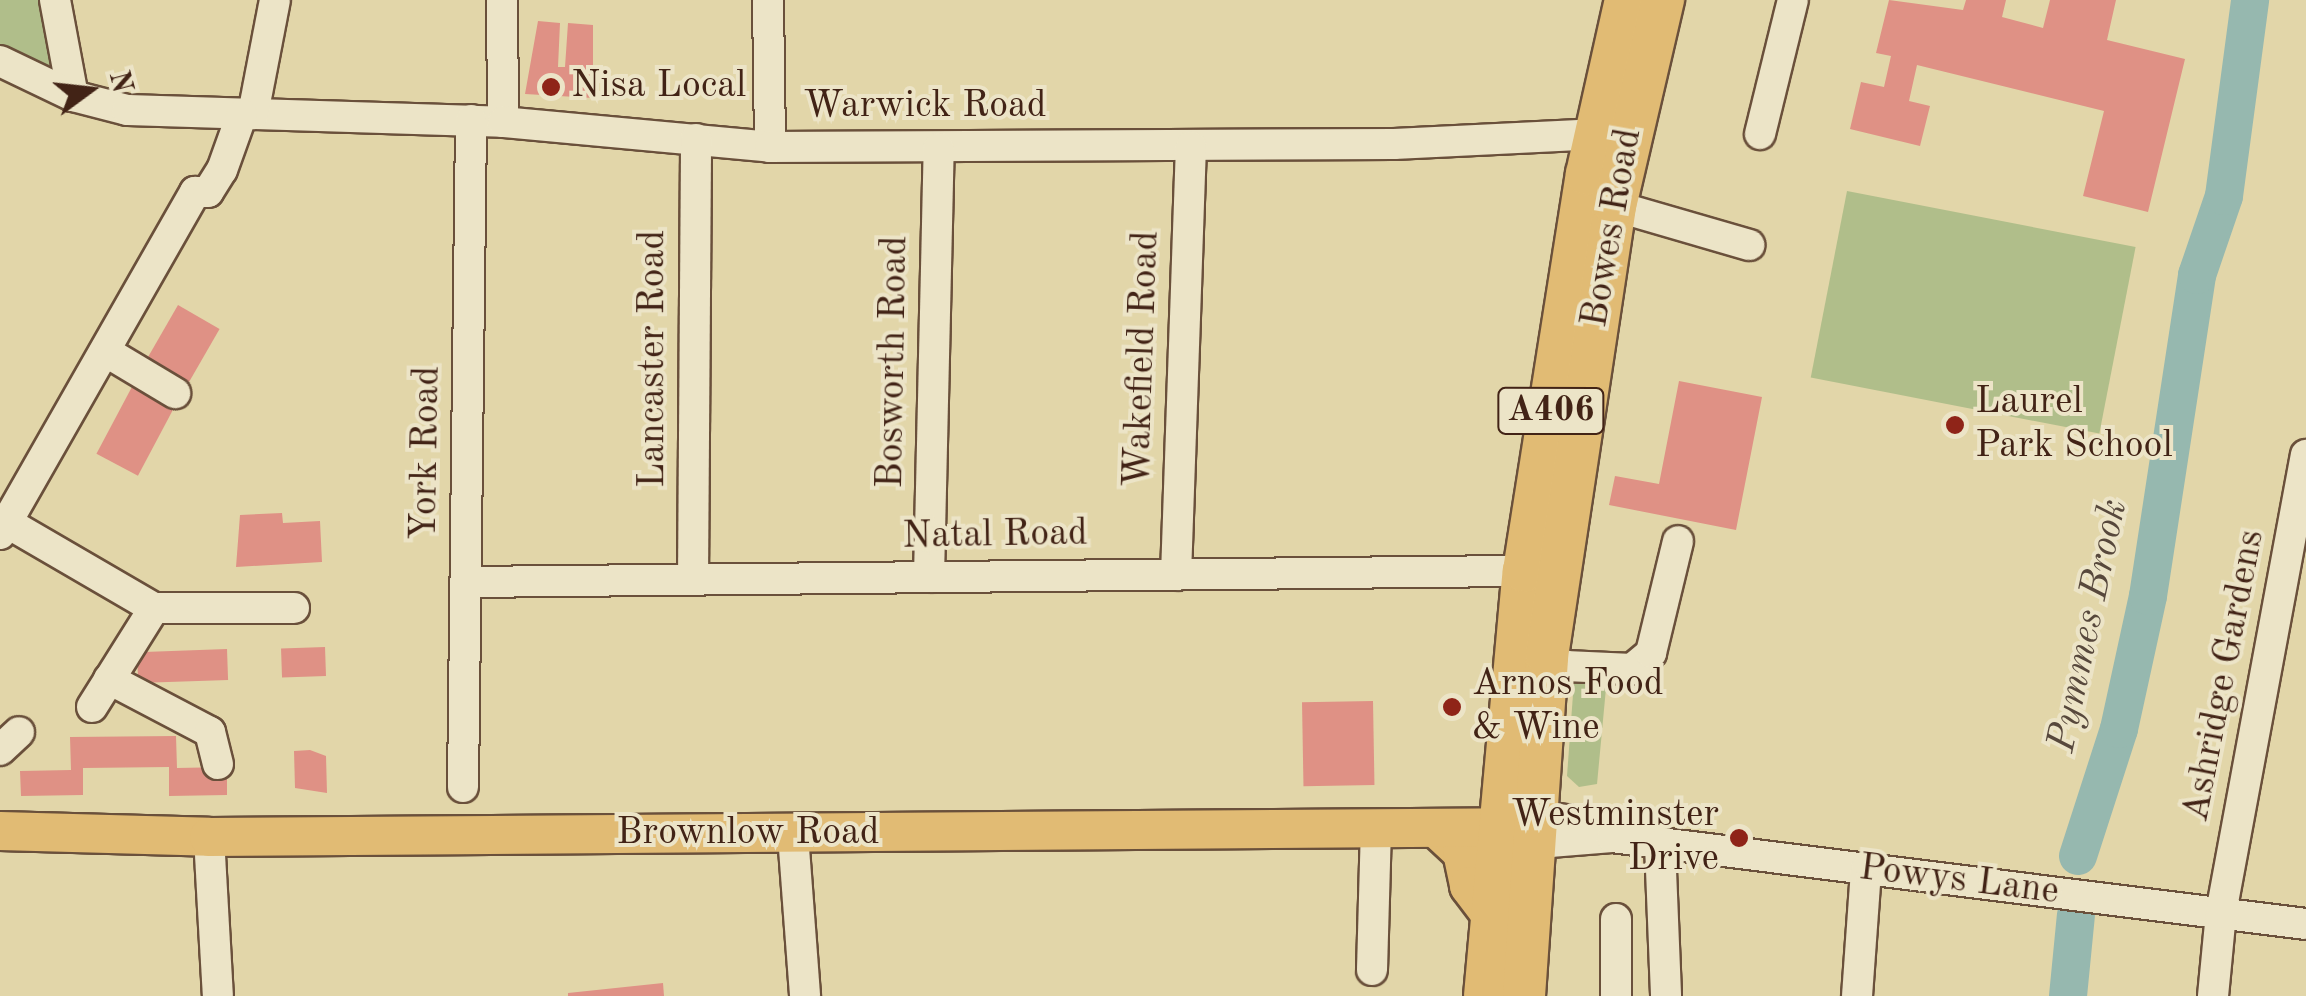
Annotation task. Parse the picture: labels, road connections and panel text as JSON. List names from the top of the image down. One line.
{"streets":{"highway":["Bowes Road","A406"],"main road":["Brownlow Road"],"street":["Warwick Road","Lancaster Road","Wakefield Road","Bosworth Road","York Road","Natal Road","Ashridge Gardens","Powys Lane"]},"crossings":[["Warwick Road","Bowes Road"],["Warwick Road","Lancaster Road"],["Warwick Road","Wakefield Road"],["Warwick Road","Bosworth Road"],["Warwick Road","York Road"],["Bowes Road","A406"],["Bowes Road","Natal Road"],["Bowes Road","Brownlow Road"],["Bowes Road","Powys Lane"],["Lancaster Road","Natal Road"],["Wakefield Road","Natal Road"],["Bosworth Road","Natal Road"],["A406","Brownlow Road"],["A406","Powys Lane"],["York Road","Natal Road"],["Ashridge Gardens","Powys Lane"],["Brownlow Road","Powys Lane"]],"water":["Pymmes Brook"],"places":["Nisa Local","Laurel Park School","Arnos Food & Wine","Westminster Drive"],"north":"right"}
